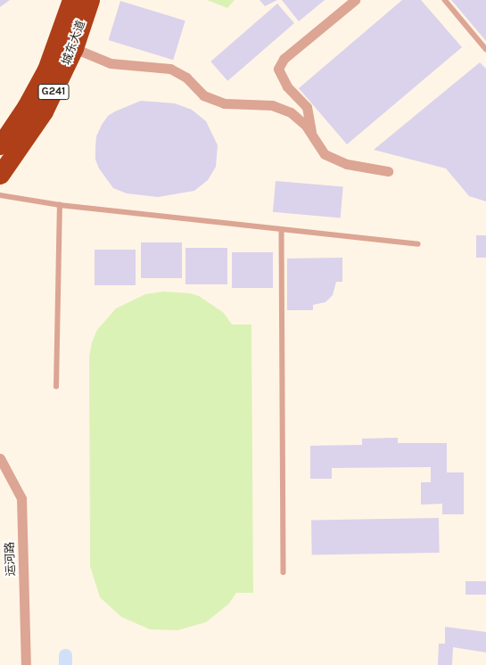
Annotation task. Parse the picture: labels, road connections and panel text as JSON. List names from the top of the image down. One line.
{"streets":{"highway":["城东大道","G241"],"street":["运河路"]}}
